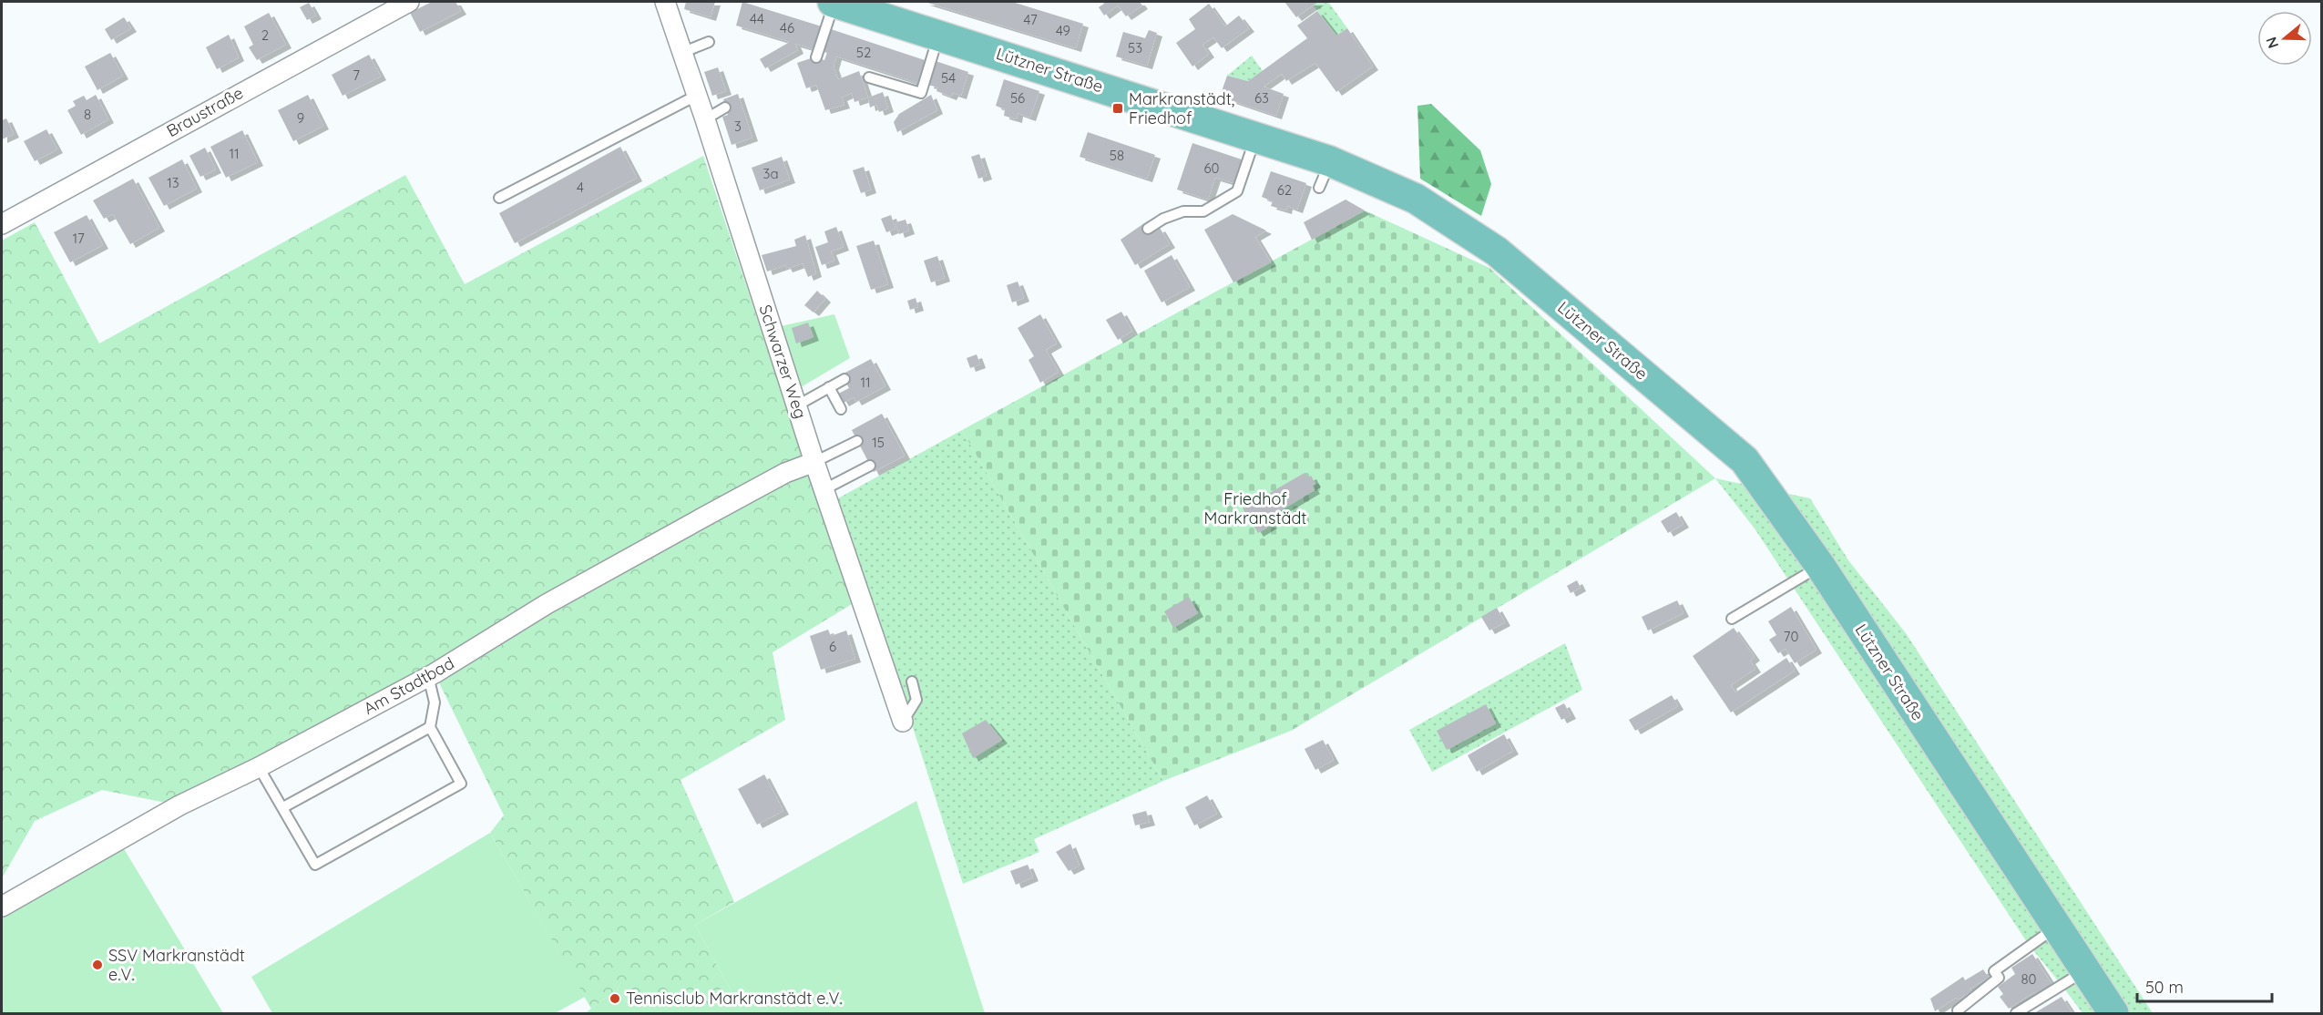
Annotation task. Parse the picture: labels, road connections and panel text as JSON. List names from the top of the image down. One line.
{"streets":{"main road":["Lützner Straße"],"street":["Braustraße","Schwarzer Weg","Am Stadtbad"]},"crossings":[["Schwarzer Weg","Am Stadtbad"]],"parks":["Friedhof Markranstädt"],"places":{"transit":["Markranstädt, Friedhof"],"other":["SSV Markranstädt e.V.","Tennisclub Markranstädt e.V."]},"house_numbers":["44","47","46","49","2","53","52","7","54","56","63","8","9","3","11","58","60","3a","13","4","62","17","11","15","70","6","80"],"scale_bar":"50 m","north":"left"}
